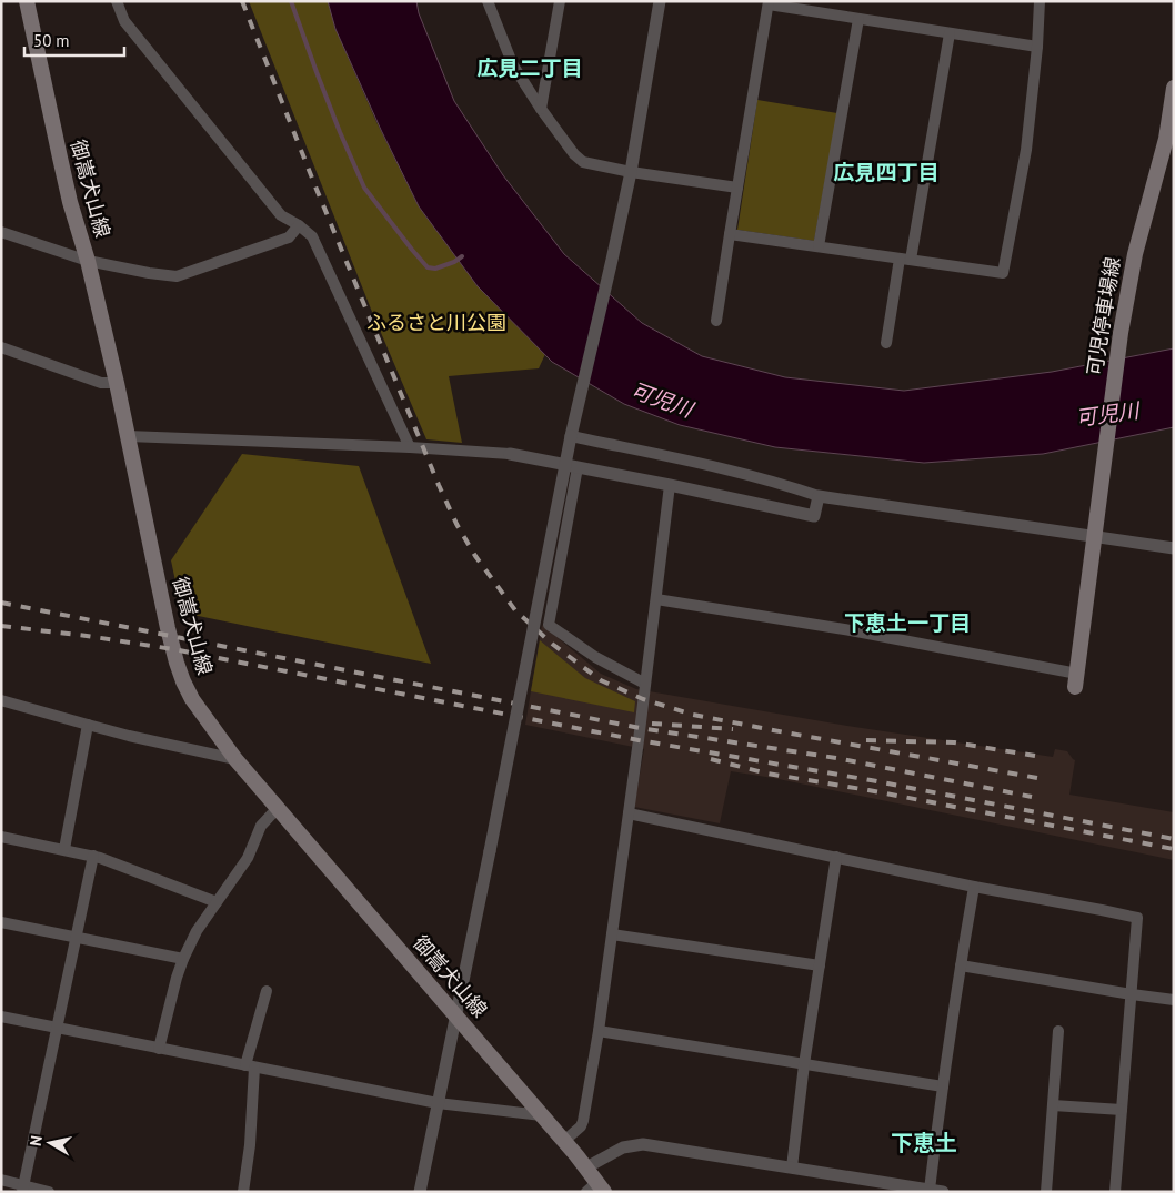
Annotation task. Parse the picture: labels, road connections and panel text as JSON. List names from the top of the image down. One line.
{"streets":{"main road":["御嵩犬山線","可児停車場線"]},"districts":["広見二丁目","広見四丁目","下恵土一丁目","下恵土"],"water":["可児川"],"parks":["ふるさと川公園"],"scale_bar":"50 m","north":"left"}
